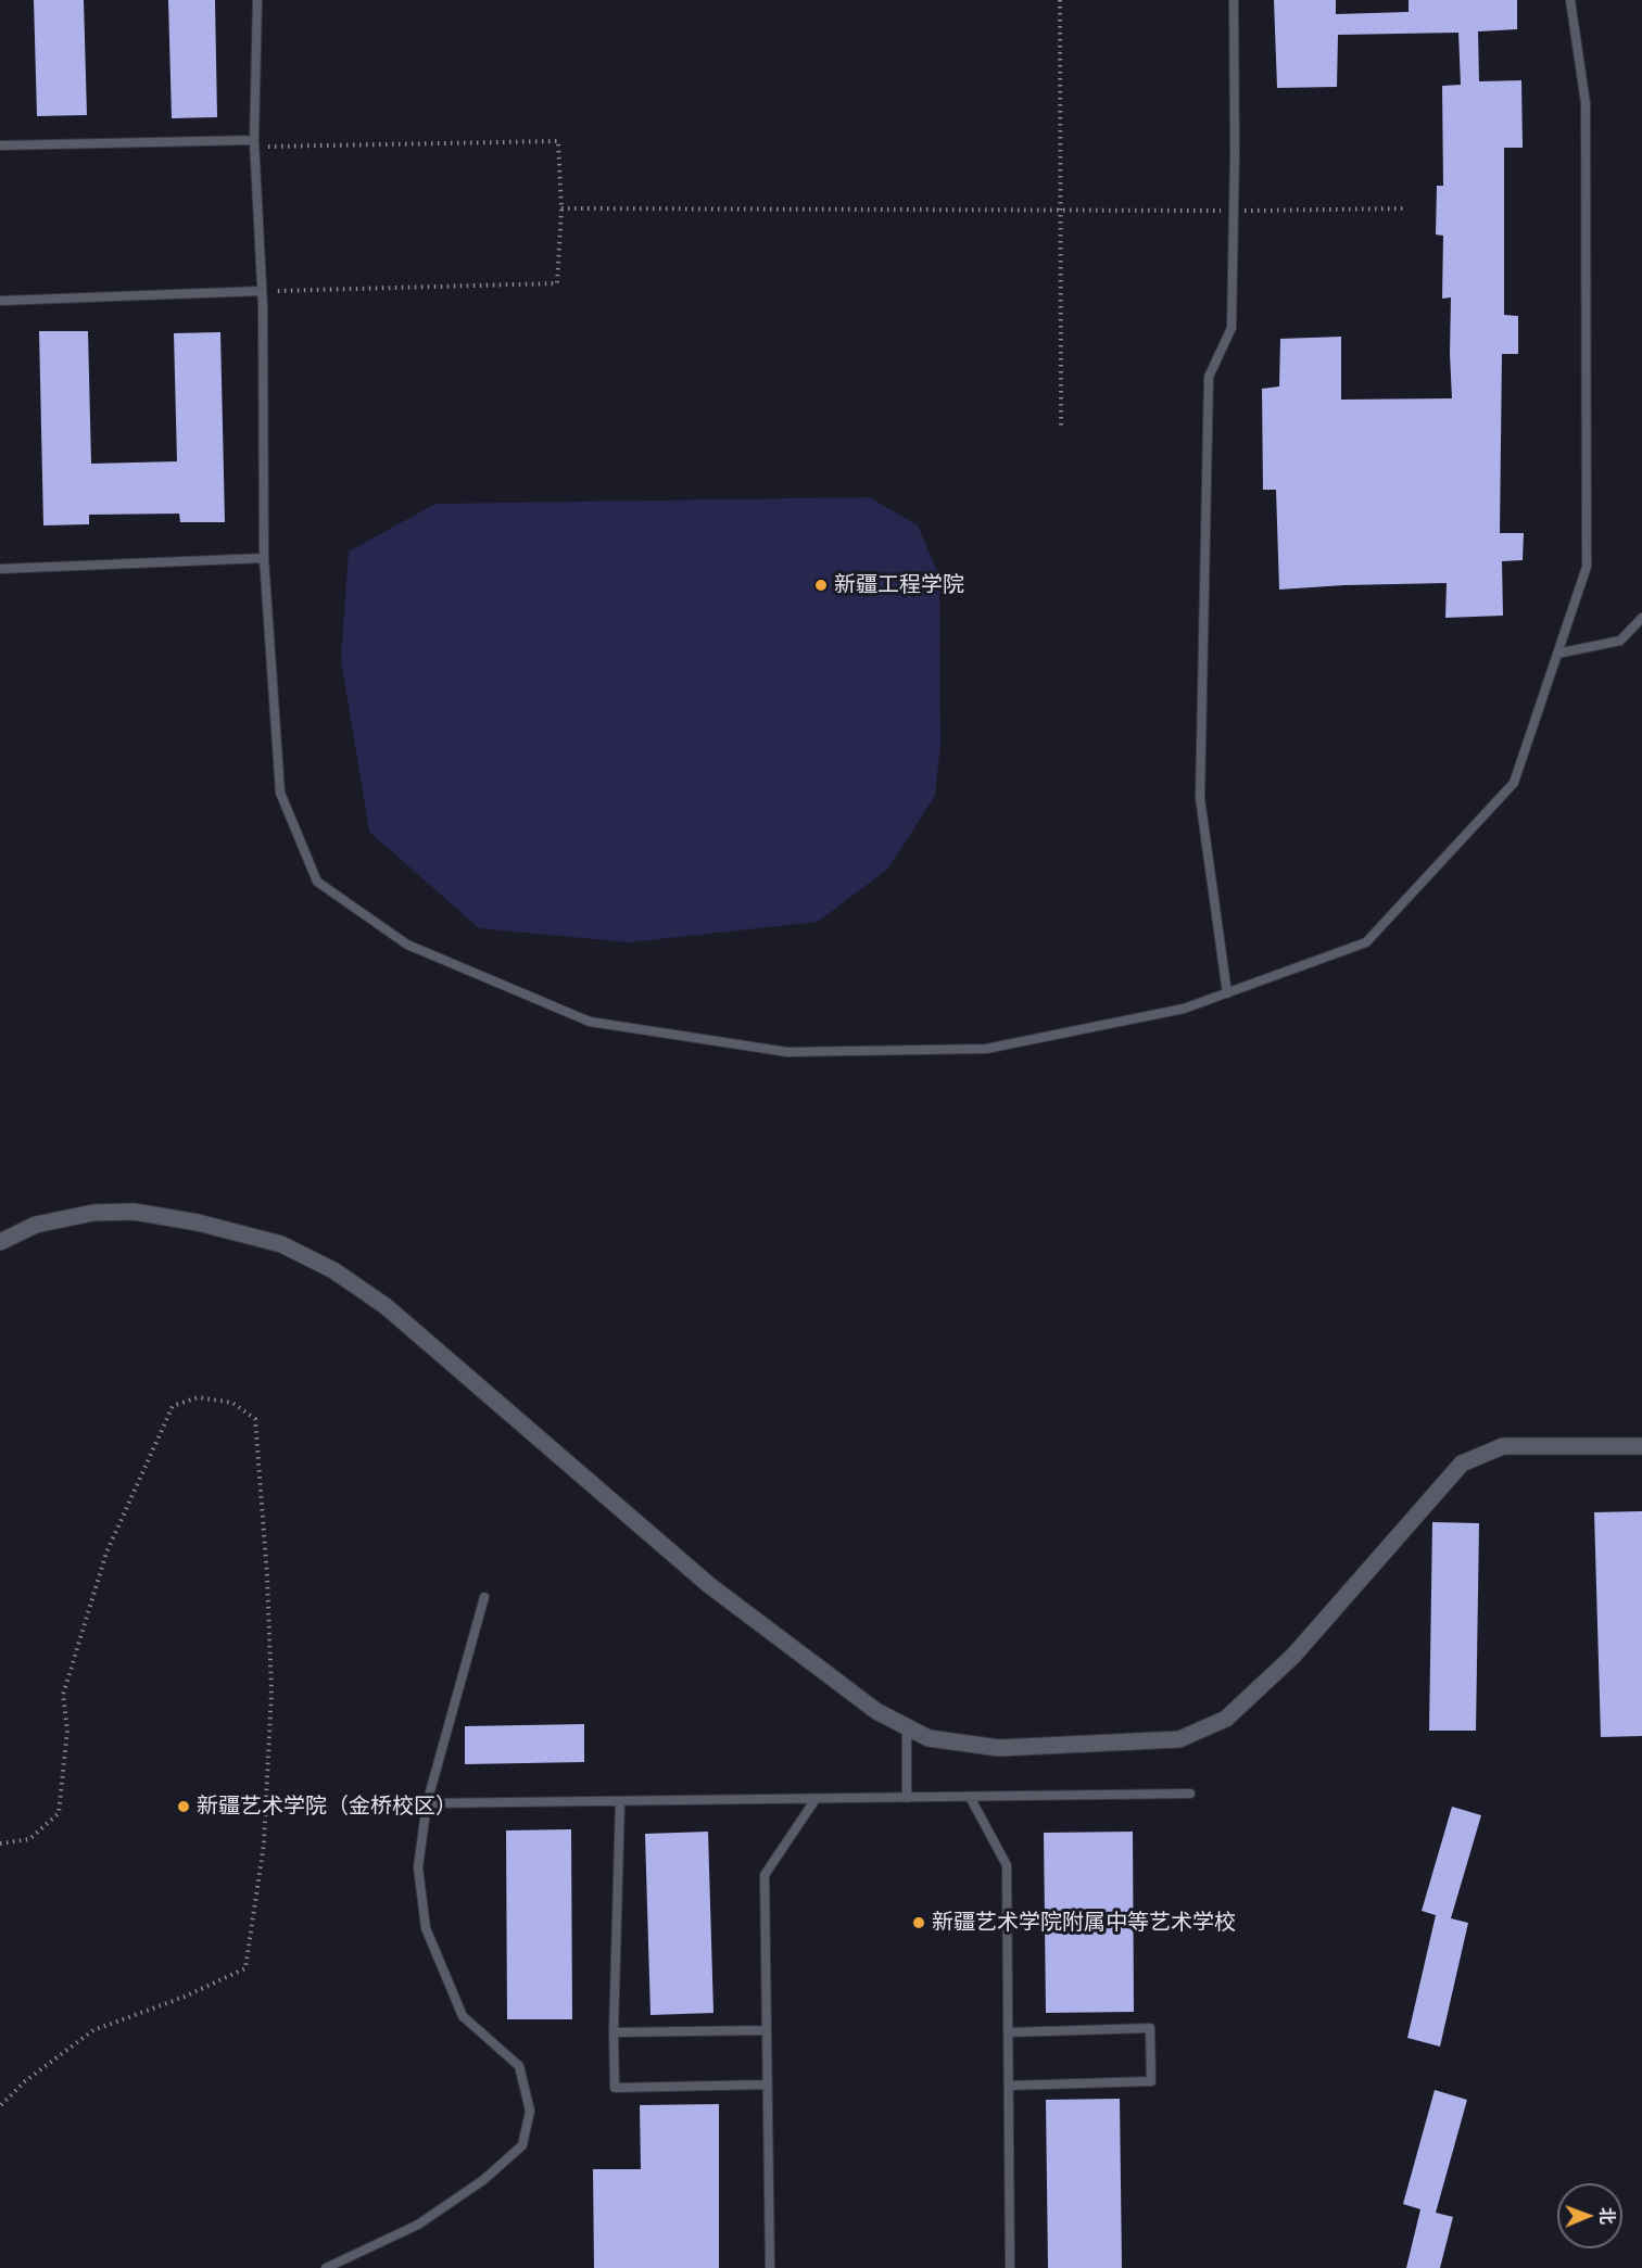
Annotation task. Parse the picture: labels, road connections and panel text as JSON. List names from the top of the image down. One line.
{"places":["新疆工程学院","新疆艺术学院（金桥校区）","新疆艺术学院附属中等艺术学校"],"north":"right"}
